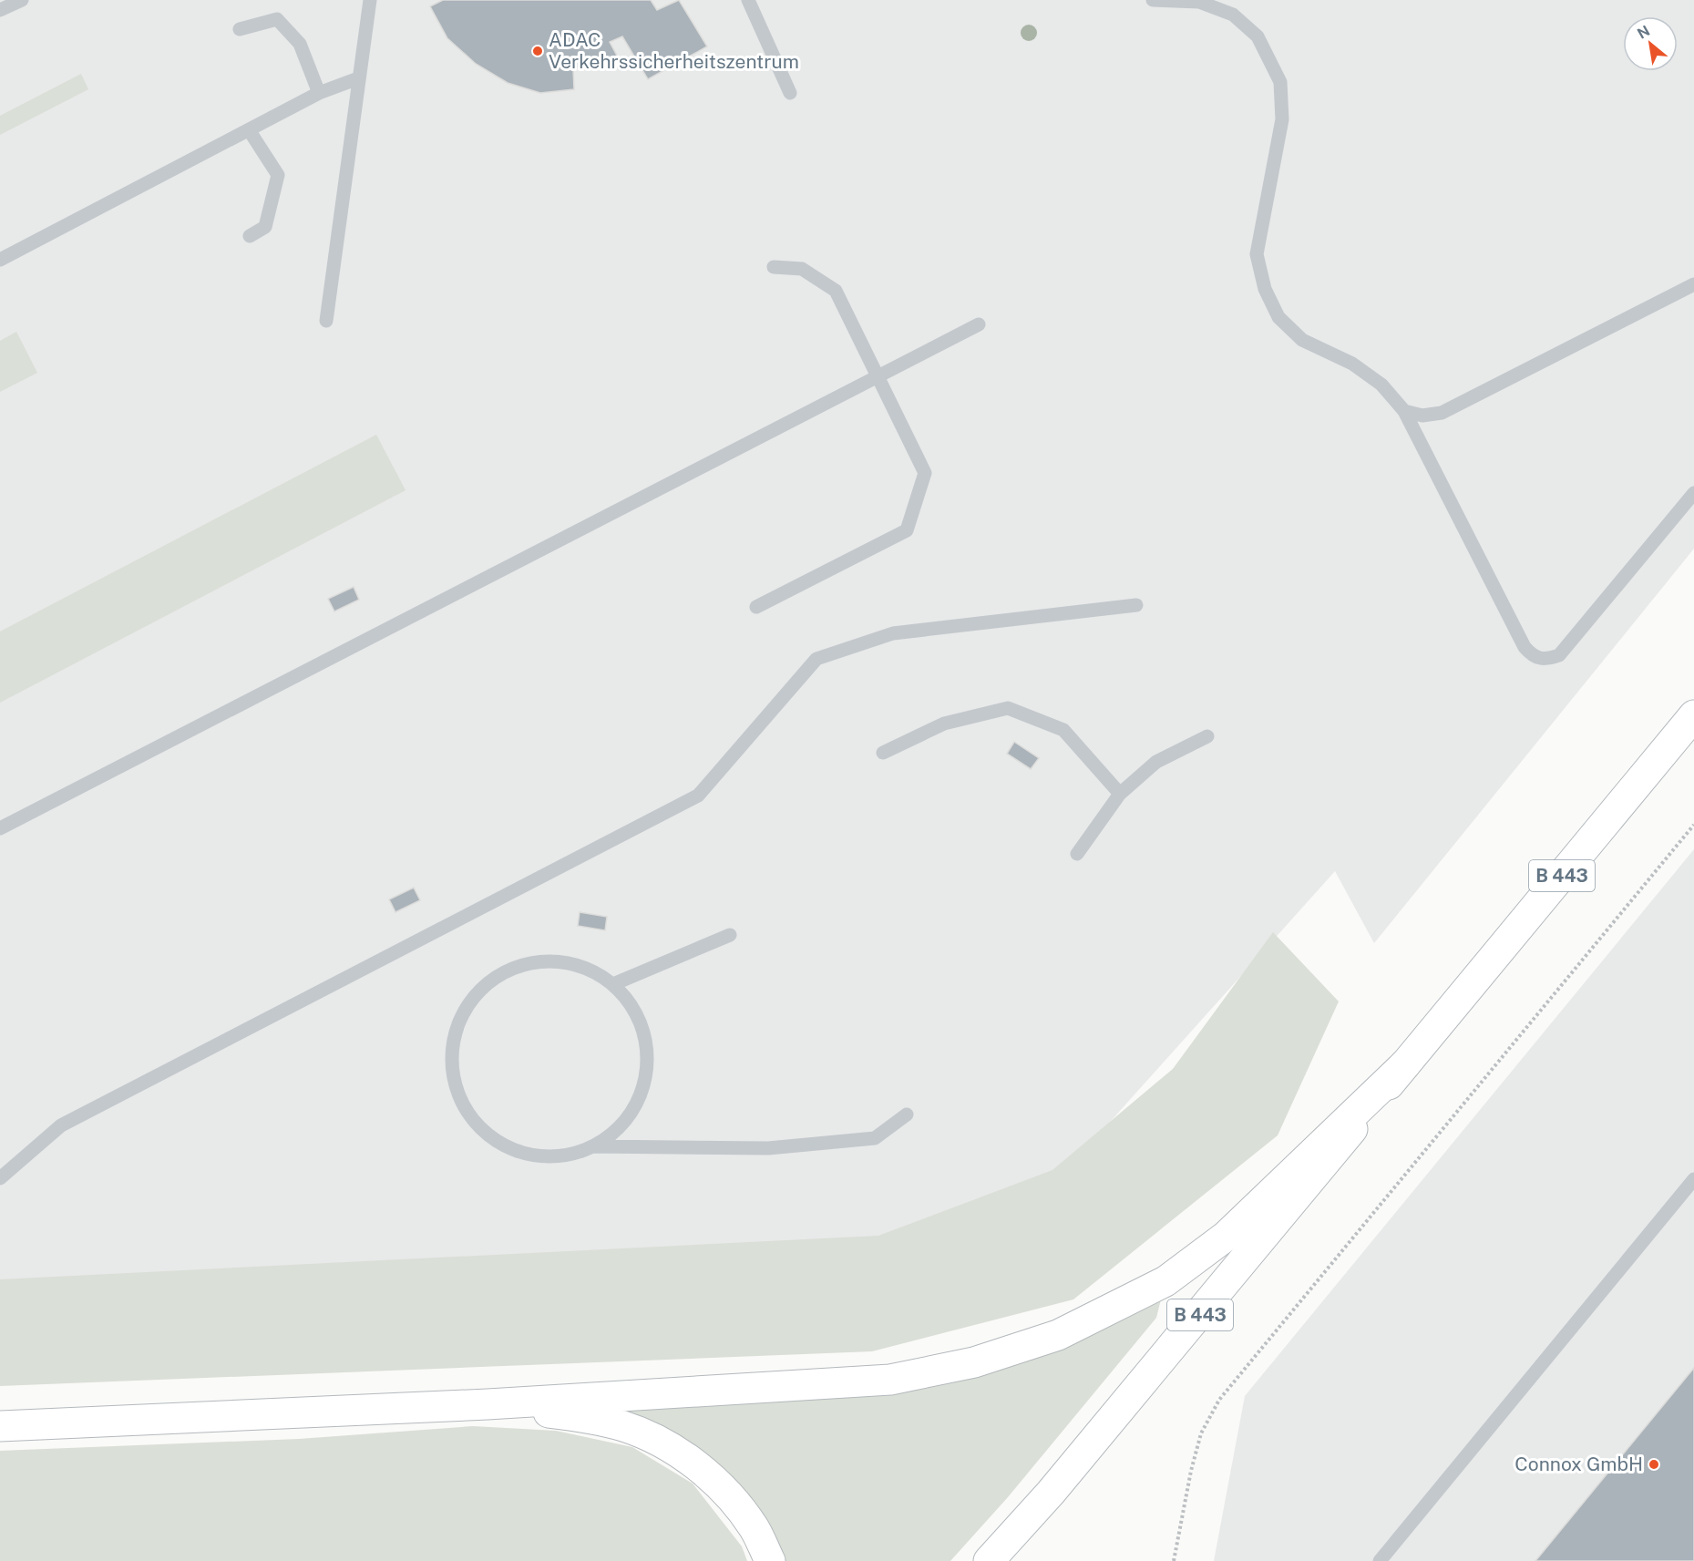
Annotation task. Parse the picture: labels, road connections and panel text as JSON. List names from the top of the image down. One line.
{"streets":{"main road":["B 443"]},"places":["ADAC Verkehrssicherheitszentrum","Connox GmbH"],"north":"top left"}
